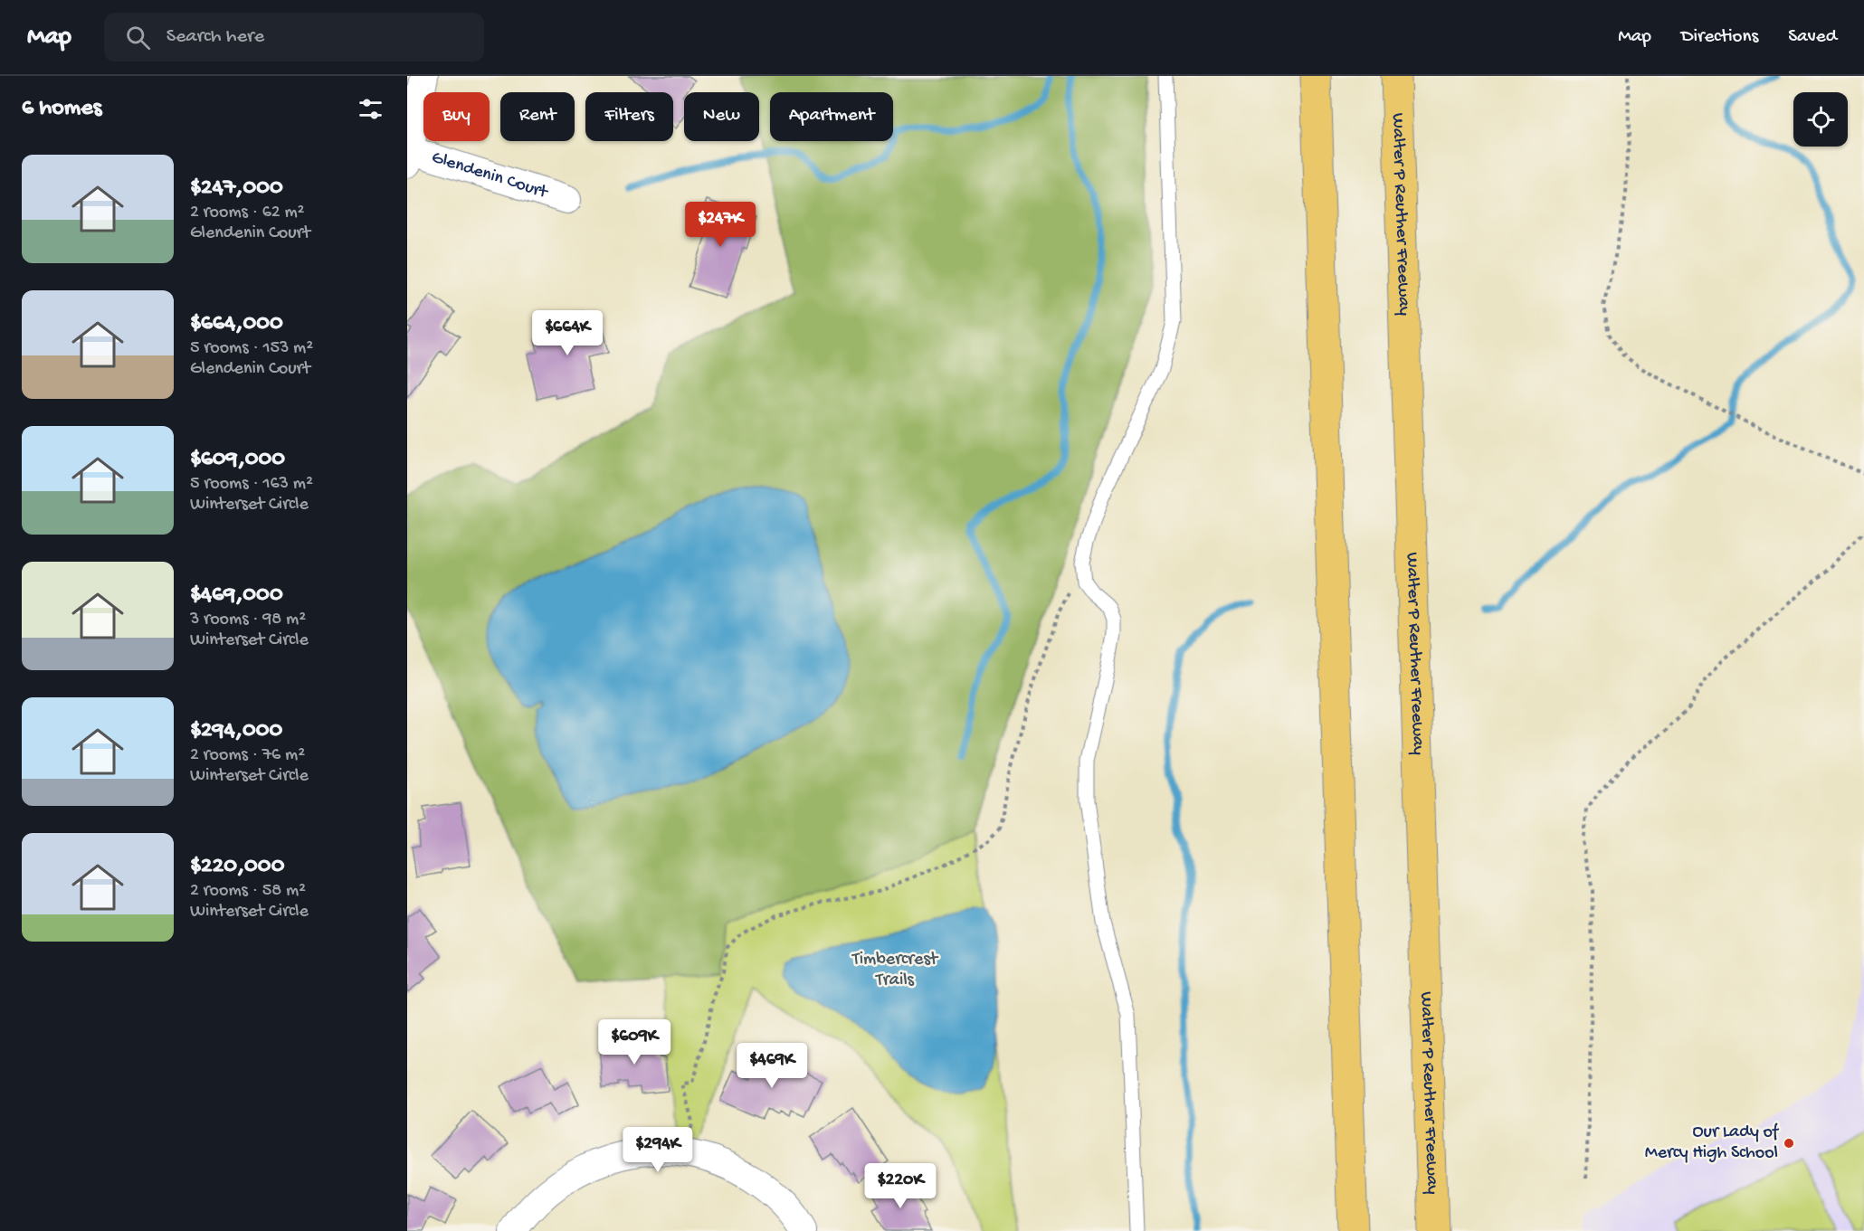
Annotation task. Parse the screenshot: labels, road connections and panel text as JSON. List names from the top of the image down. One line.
{"streets":{"highway":["Walter P Reuther Freeway"],"street":["Glendenin Court"]},"parks":["Timbercrest Trails"],"places":["Our Lady of Mercy High School"],"page":{"header":"Map","search":"Search here","nav":["Map","Directions","Saved"],"heading":"6 homes","chip":["Buy","Rent","Filters","New","Apartment"],"list":[{"name":"$247,000","note":"2 rooms · 62 m² · Glendenin Court"},{"name":"$664,000","note":"5 rooms · 153 m² · Glendenin Court"},{"name":"$609,000","note":"5 rooms · 163 m² · Winterset Circle"},{"name":"$469,000","note":"3 rooms · 98 m² · Winterset Circle"},{"name":"$294,000","note":"2 rooms · 76 m² · Winterset Circle"},{"name":"$220,000","note":"2 rooms · 58 m² · Winterset Circle"}],"price":["$247K","$664K","$609K","$469K","$294K","$220K"]}}
